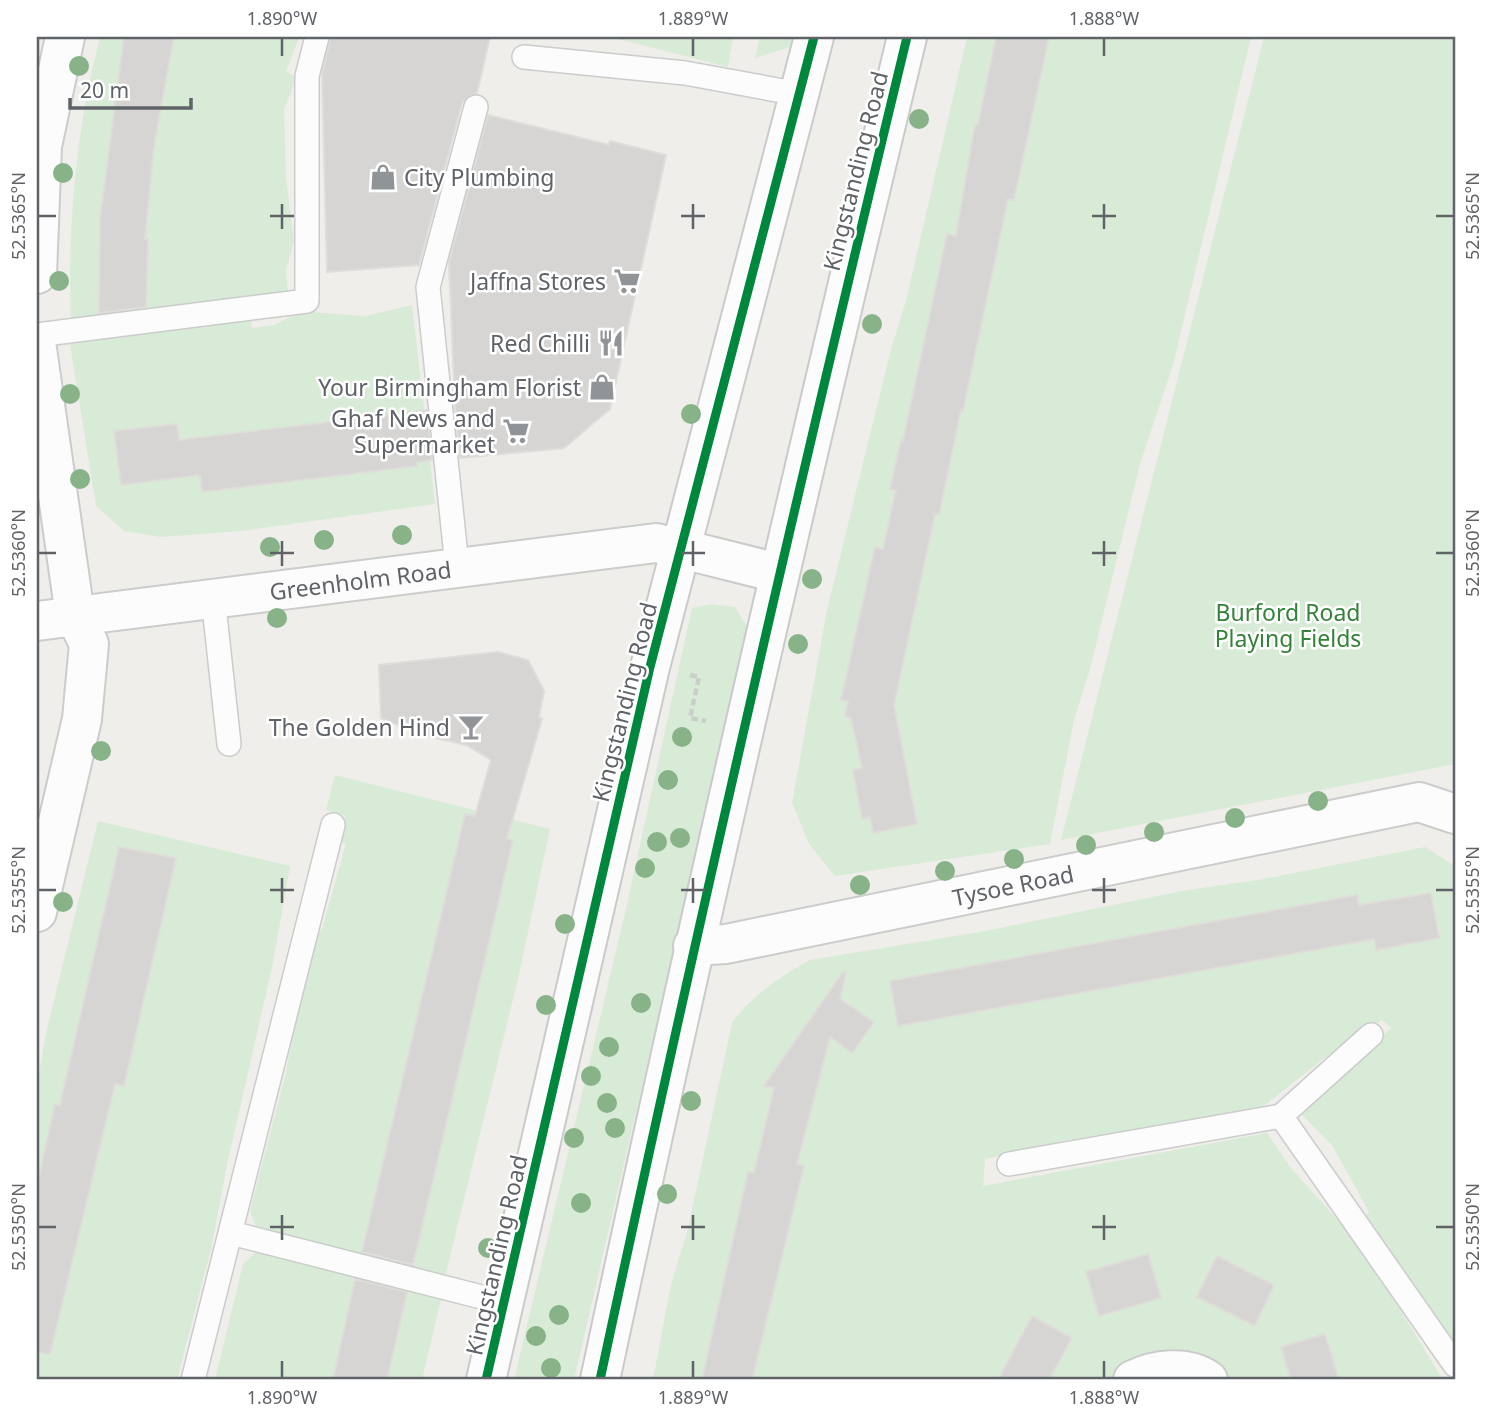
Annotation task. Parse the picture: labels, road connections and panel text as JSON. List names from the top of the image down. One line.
{"streets":{"main road":["Kingstanding Road","Greenholm Road","Tysoe Road"]},"crossings":[["Kingstanding Road","Greenholm Road"],["Kingstanding Road","Tysoe Road"]],"parks":["Burford Road Playing Fields"],"places":{"shop":["City Plumbing","Your Birmingham Florist"],"supermarket":["Jaffna Stores","Ghaf News and Supermarket"],"restaurant":["Red Chilli"],"bar":["The Golden Hind"]},"scale_bar":"20 m","coordinates":["1.890°W","1.889°W","1.888°W","52.5365°N","52.5360°N","52.5355°N","52.5350°N"]}
